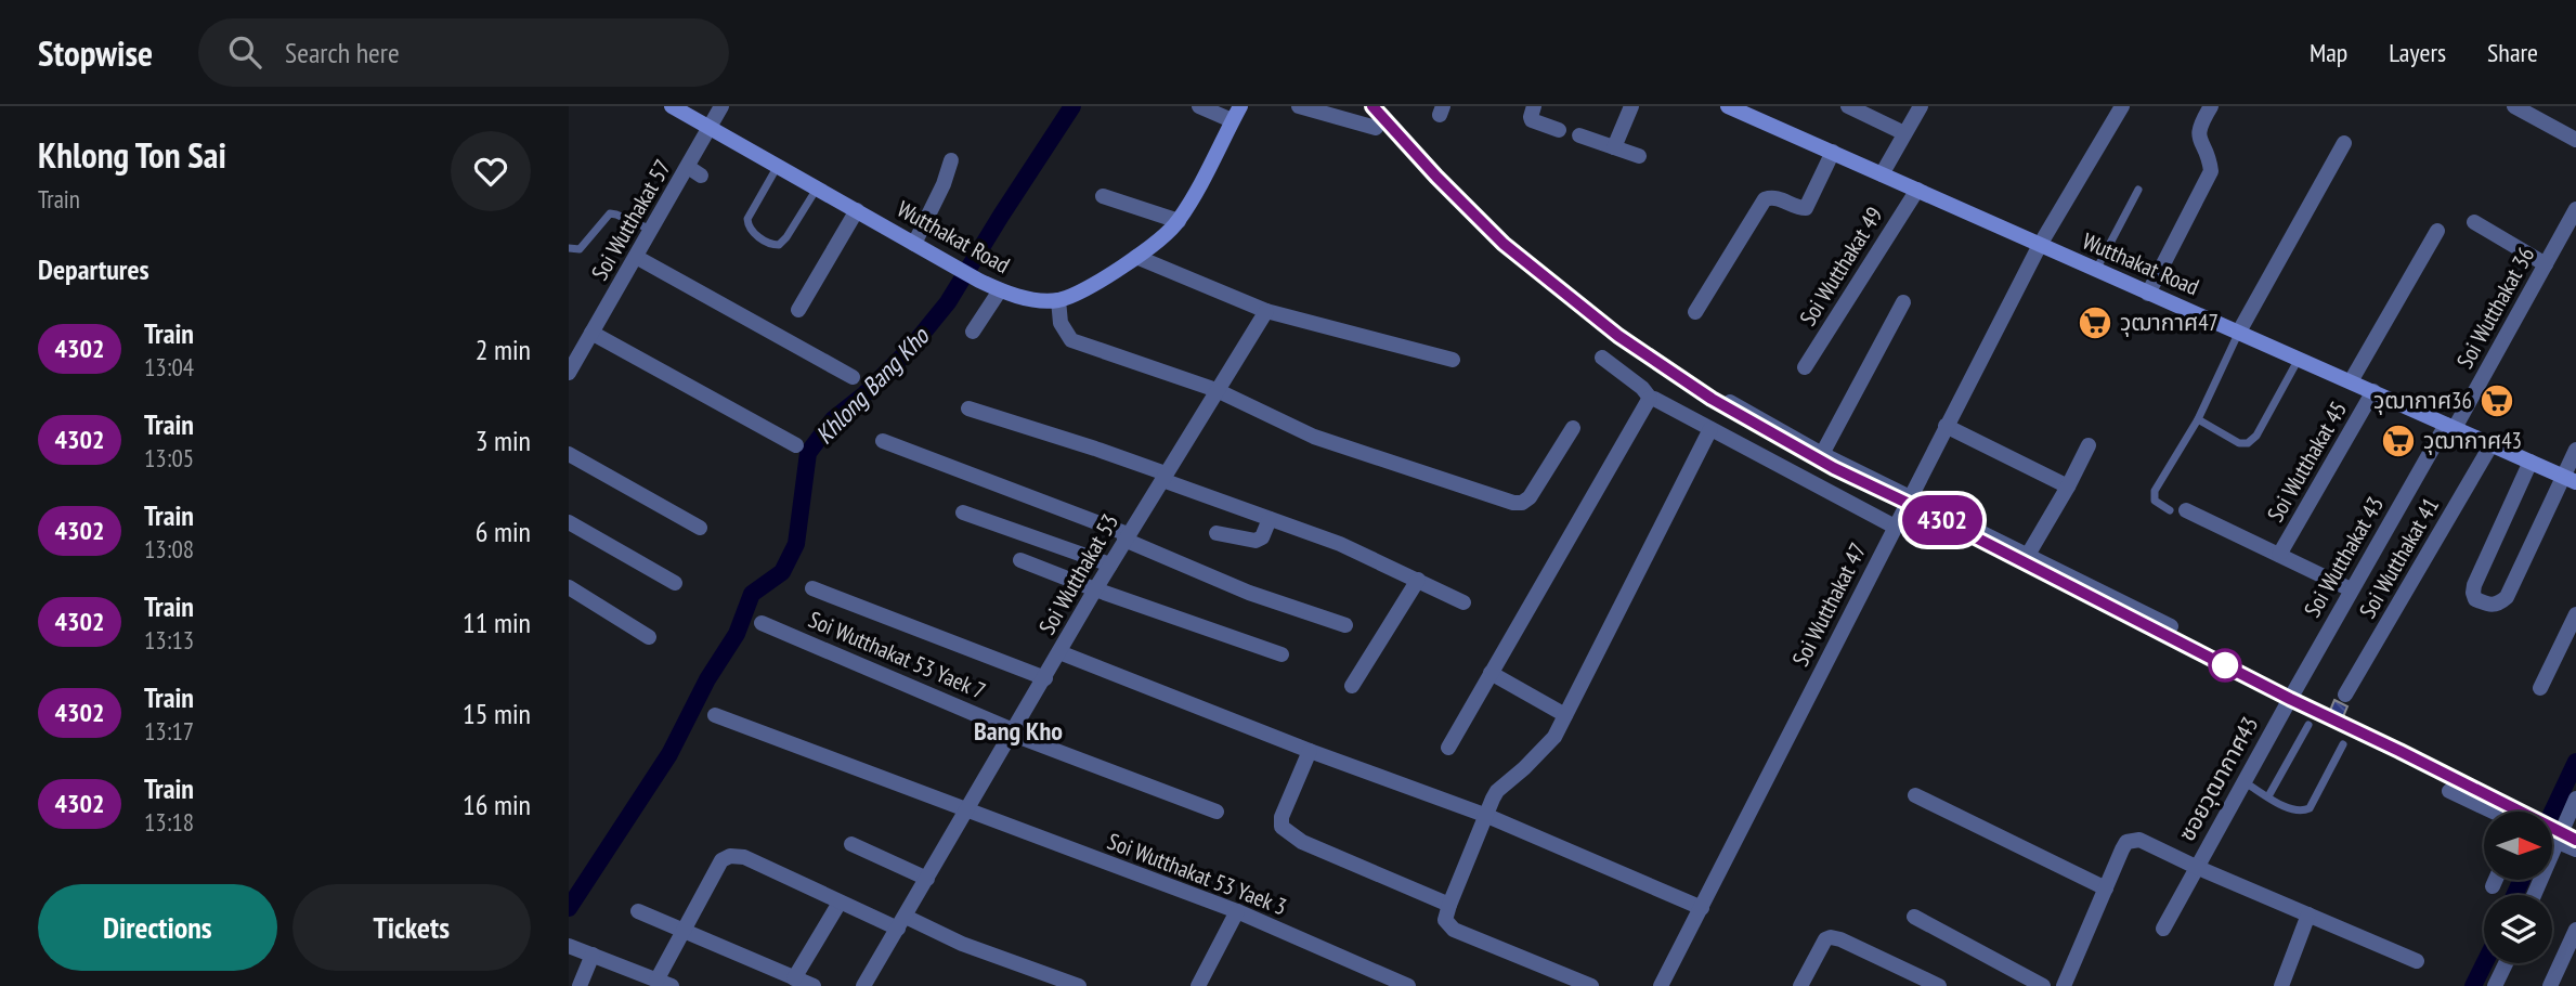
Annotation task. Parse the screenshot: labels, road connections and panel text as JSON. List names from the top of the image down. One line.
{"streets":{"main road":["Wutthakat Road"],"street":["Soi Wutthakat 57","Soi Wutthakat 49","Soi Wutthakat 36","Soi Wutthakat 45","Soi Wutthakat 43","Soi Wutthakat 41","Soi Wutthakat 53","Soi Wutthakat 47","Soi Wutthakat 53 Yaek 7","ซอยวุฒากาศ43","Soi Wutthakat 53 Yaek 3"]},"crossings":[["Soi Wutthakat 57","Wutthakat Road"],["Wutthakat Road","Soi Wutthakat 49"],["Wutthakat Road","Soi Wutthakat 36"],["Wutthakat Road","Soi Wutthakat 45"],["Wutthakat Road","Soi Wutthakat 43"],["Wutthakat Road","Soi Wutthakat 41"],["Wutthakat Road","Soi Wutthakat 47"],["Soi Wutthakat 36","Soi Wutthakat 43"],["Soi Wutthakat 43","ซอยวุฒากาศ43"],["Soi Wutthakat 53","Soi Wutthakat 53 Yaek 7"],["Soi Wutthakat 53","Soi Wutthakat 53 Yaek 3"]],"districts":["Bang Kho"],"water":["Khlong Bang Kho"],"places":{"supermarket":["วุฒากาศ47","วุฒากาศ36","วุฒากาศ43"]},"north":"right","page":{"header":"Stopwise","search":"Search here","nav":["Map","Layers","Share"],"heading":[["Khlong Ton Sai","Train"],"Departures"],"on_map":"4302","list":[{"mark":"4302","name":"Train","note":"13:04","value":"2 min"},{"mark":"4302","name":"Train","note":"13:05","value":"3 min"},{"mark":"4302","name":"Train","note":"13:08","value":"6 min"},{"mark":"4302","name":"Train","note":"13:13","value":"11 min"},{"mark":"4302","name":"Train","note":"13:17","value":"15 min"},{"mark":"4302","name":"Train","note":"13:18","value":"16 min"}],"buttons":["Directions","Tickets"]}}
